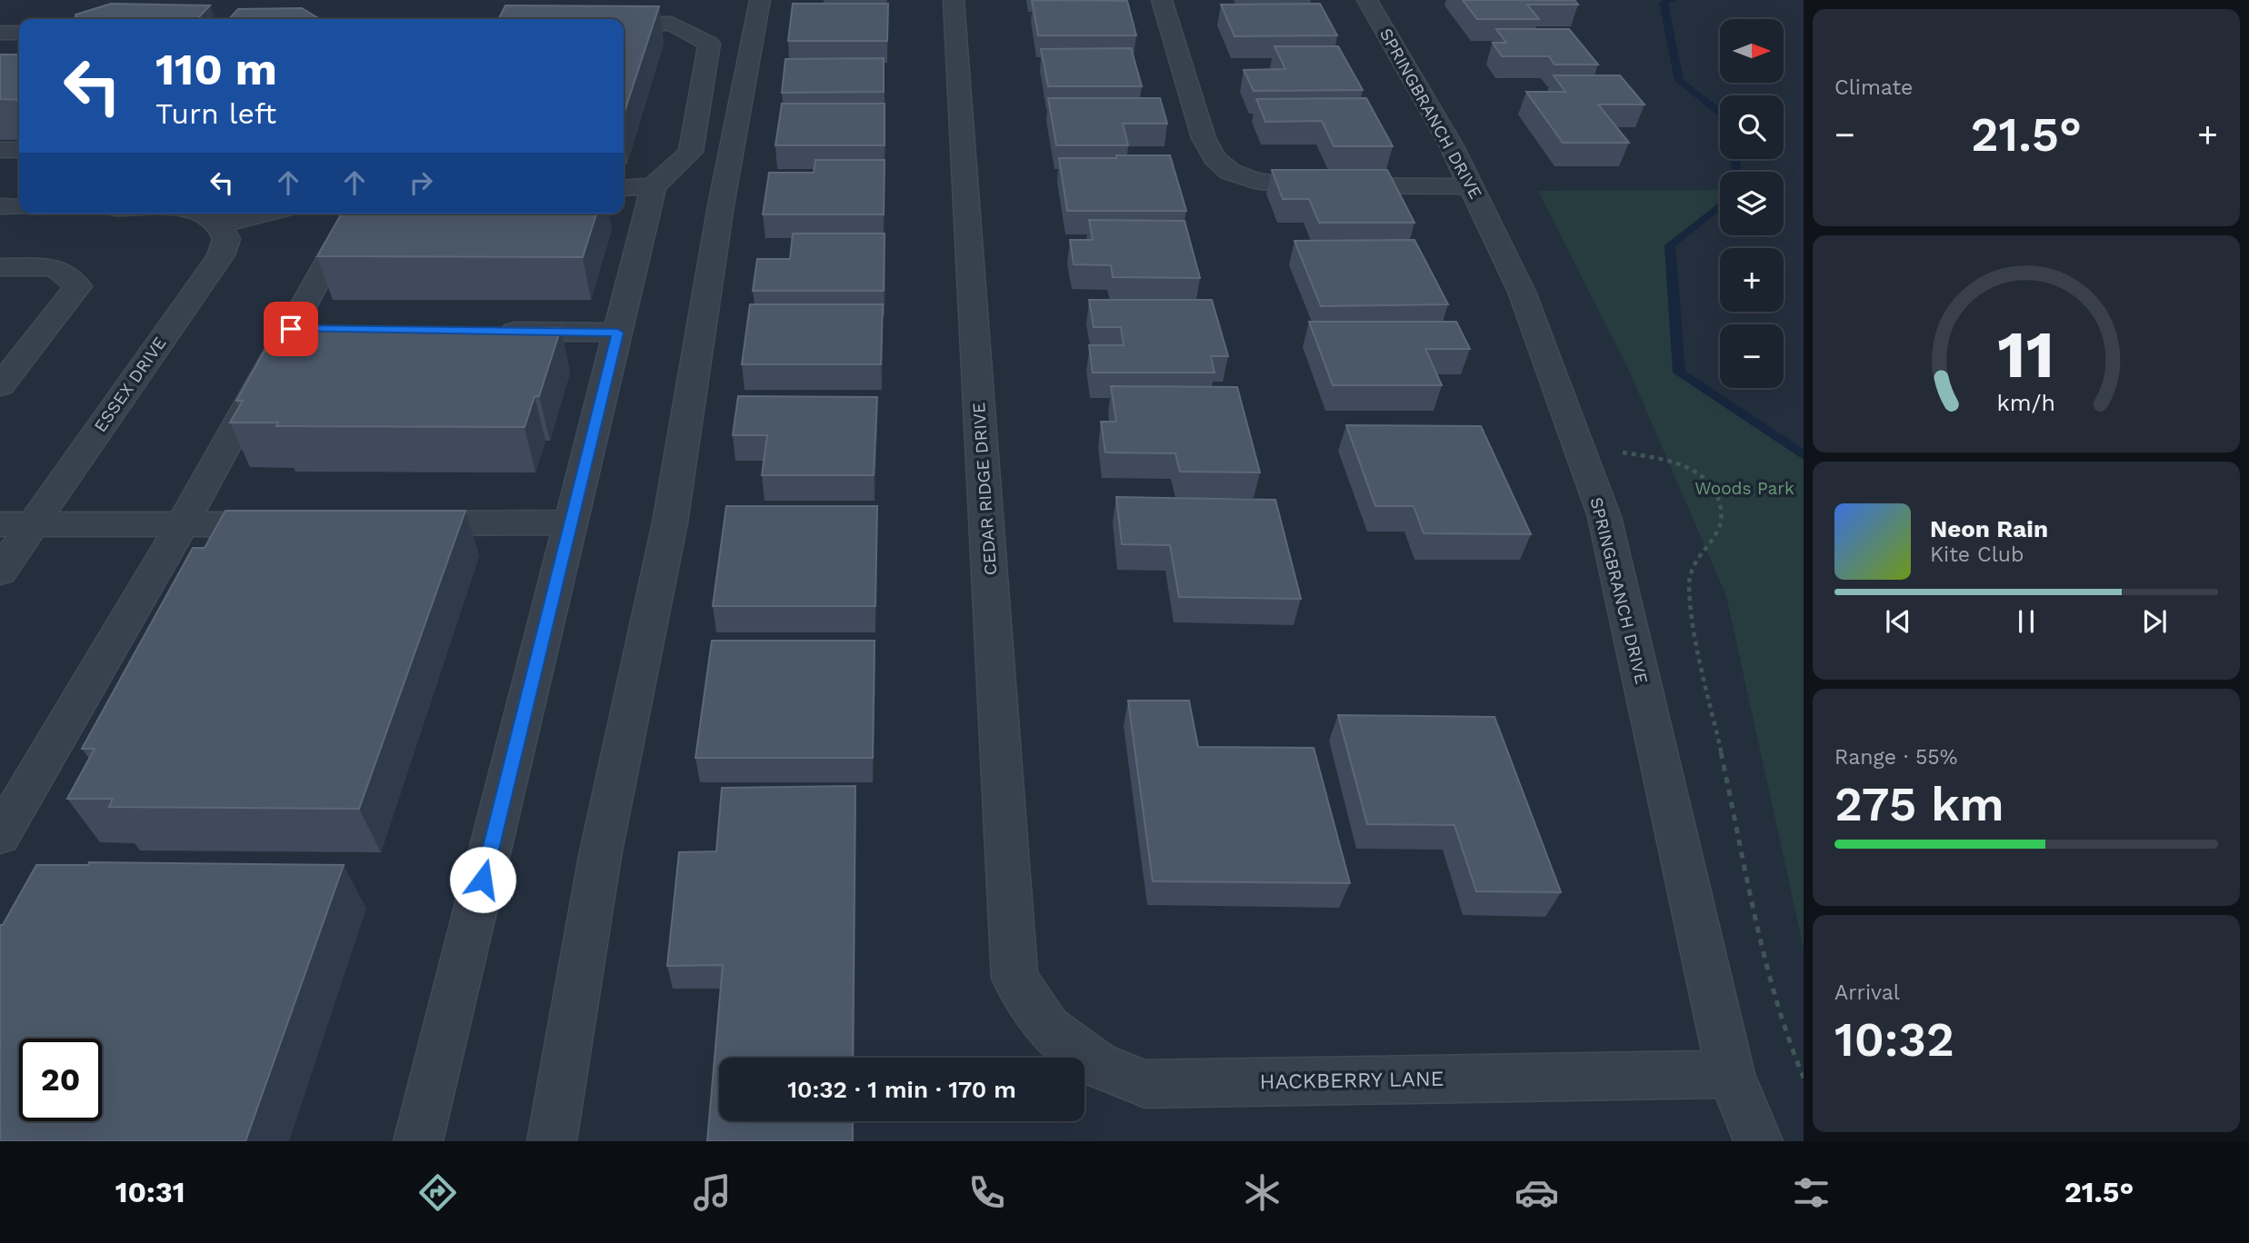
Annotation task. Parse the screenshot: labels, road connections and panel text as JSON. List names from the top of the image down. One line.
{"streets":{"street":["SPRINGBRANCH DRIVE","ESSEX DRIVE","CEDAR RIDGE DRIVE","HACKBERRY LANE"]},"crossings":[["SPRINGBRANCH DRIVE","HACKBERRY LANE"],["CEDAR RIDGE DRIVE","HACKBERRY LANE"]],"parks":["Woods Park"],"north":"right","page":{"tile":["Climate",["Range · 55%","275 km"],["Arrival","10:32"]],"map_buttons":["+","−"],"turn":["110 m","Turn left"],"heat":["−","21.5°","+"],"song":["Neon Rain","Kite Club"],"limit":"20","trip":"10:32 · 1 min · 170 m","tabs":["10:31","21.5°"],"gauge":["11","km/h"]}}
